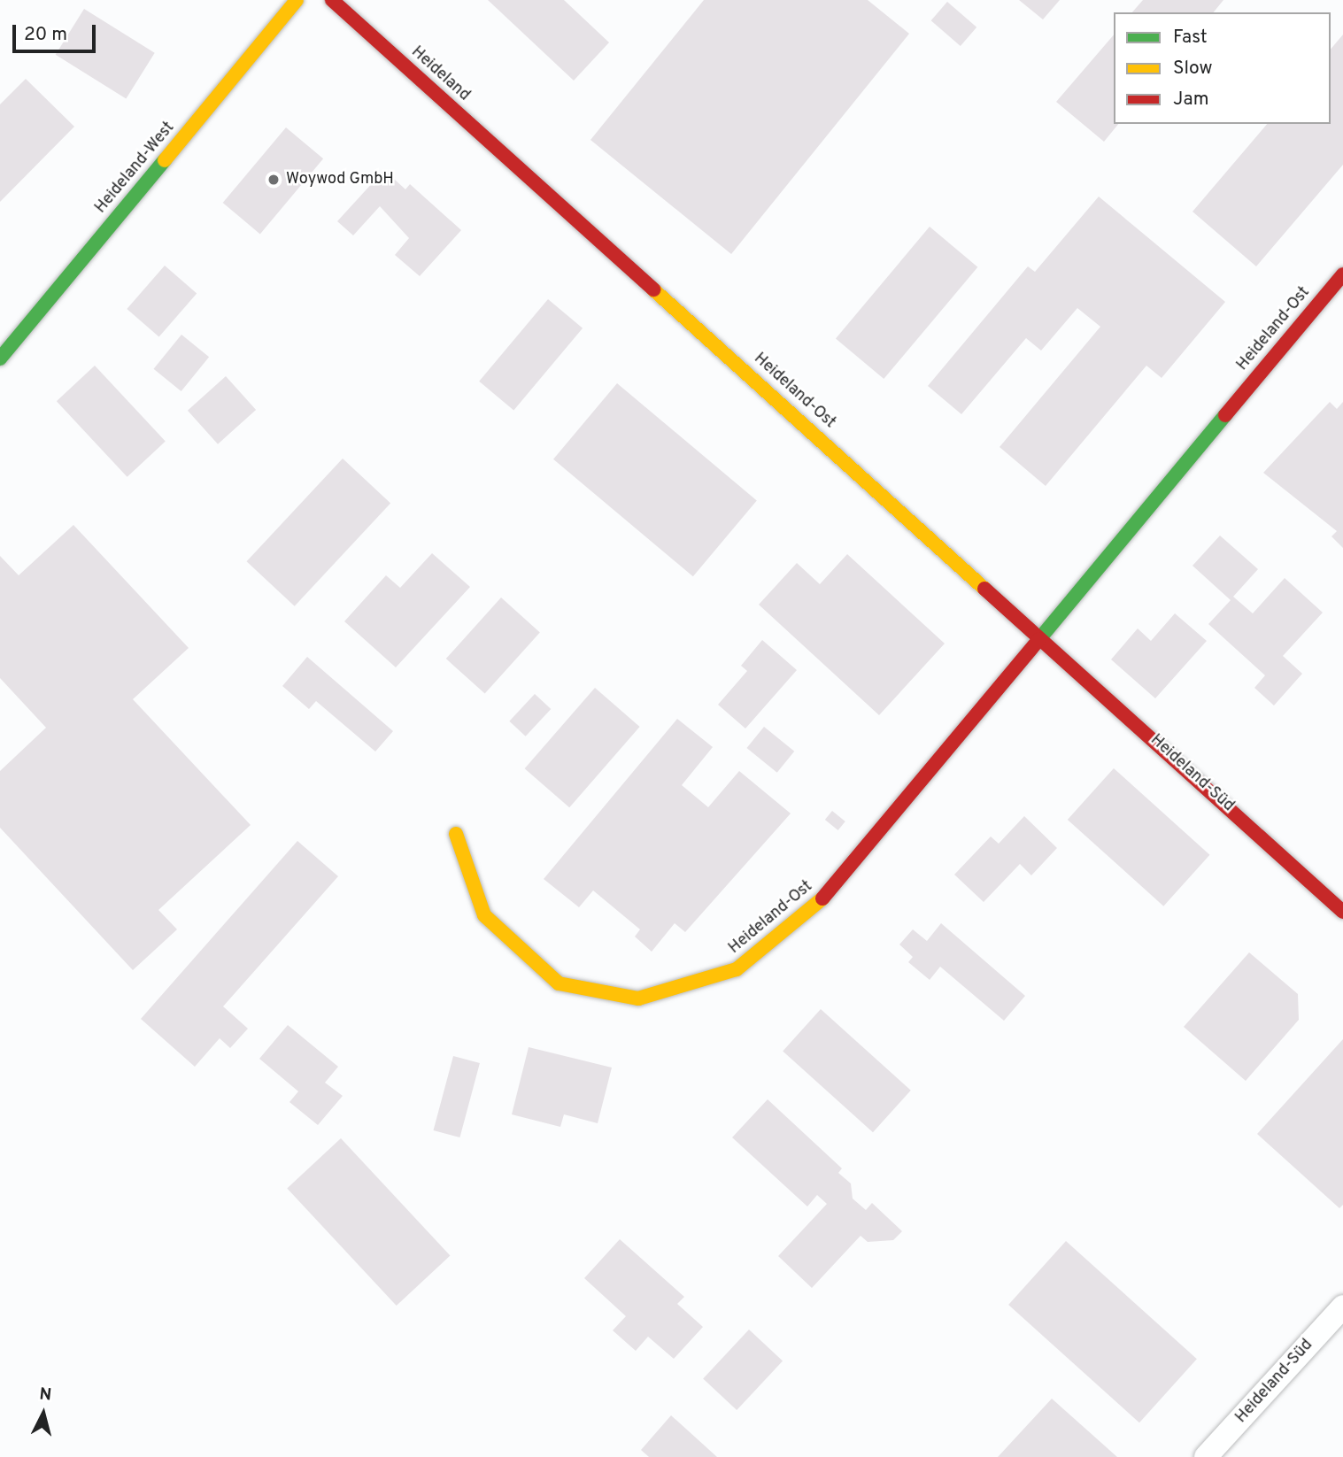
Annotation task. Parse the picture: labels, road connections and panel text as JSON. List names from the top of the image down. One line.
{"streets":{"street":["Heideland","Heideland-West","Heideland-Ost","Heideland-Süd"]},"crossings":[["Heideland","Heideland-Ost"],["Heideland-Ost","Heideland-Süd"]],"places":["Woywod GmbH"],"legend":["Fast","Slow","Jam"],"scale_bar":"20 m","north":"top"}
